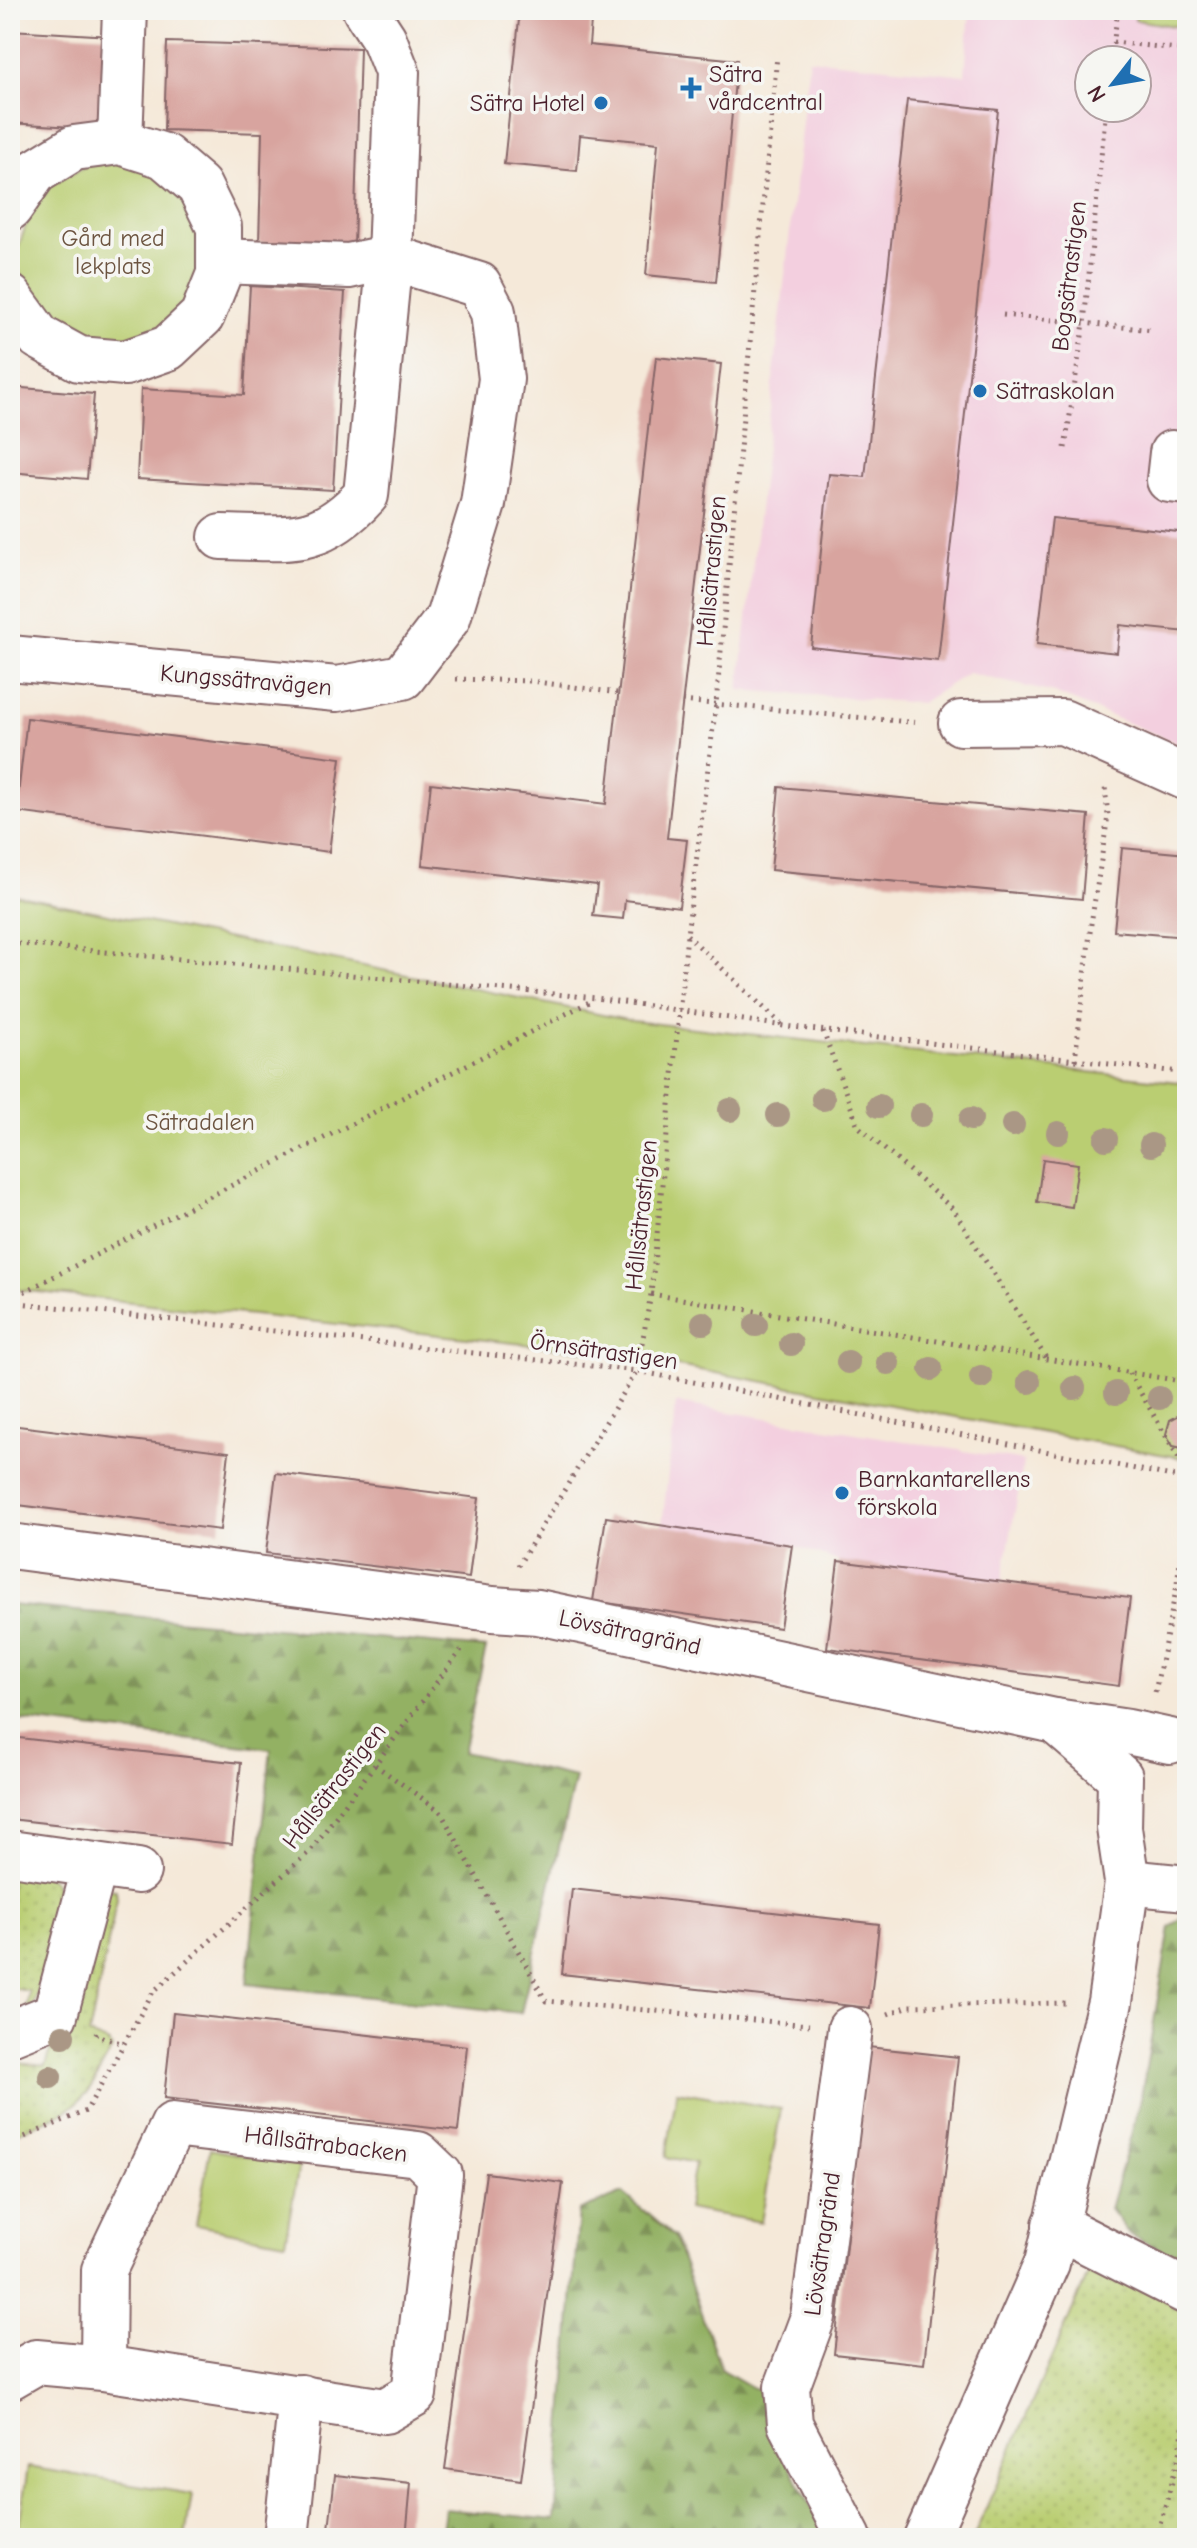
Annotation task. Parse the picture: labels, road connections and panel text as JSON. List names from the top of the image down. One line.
{"streets":{"street":["Kungssätravägen","Lövsätragränd","Hållsätrabacken"],"path":["Bogsätrastigen","Hållsätrastigen","Örnsätrastigen"]},"crossings":[["Hållsätrastigen","Örnsätrastigen"],["Hållsätrastigen","Lövsätragränd"]],"parks":["Gård med lekplats","Sätradalen"],"places":{"health":["Sätra vårdcentral"],"other":["Sätra Hotel","Sätraskolan","Barnkantarellens förskola"]},"north":"bottom left"}
